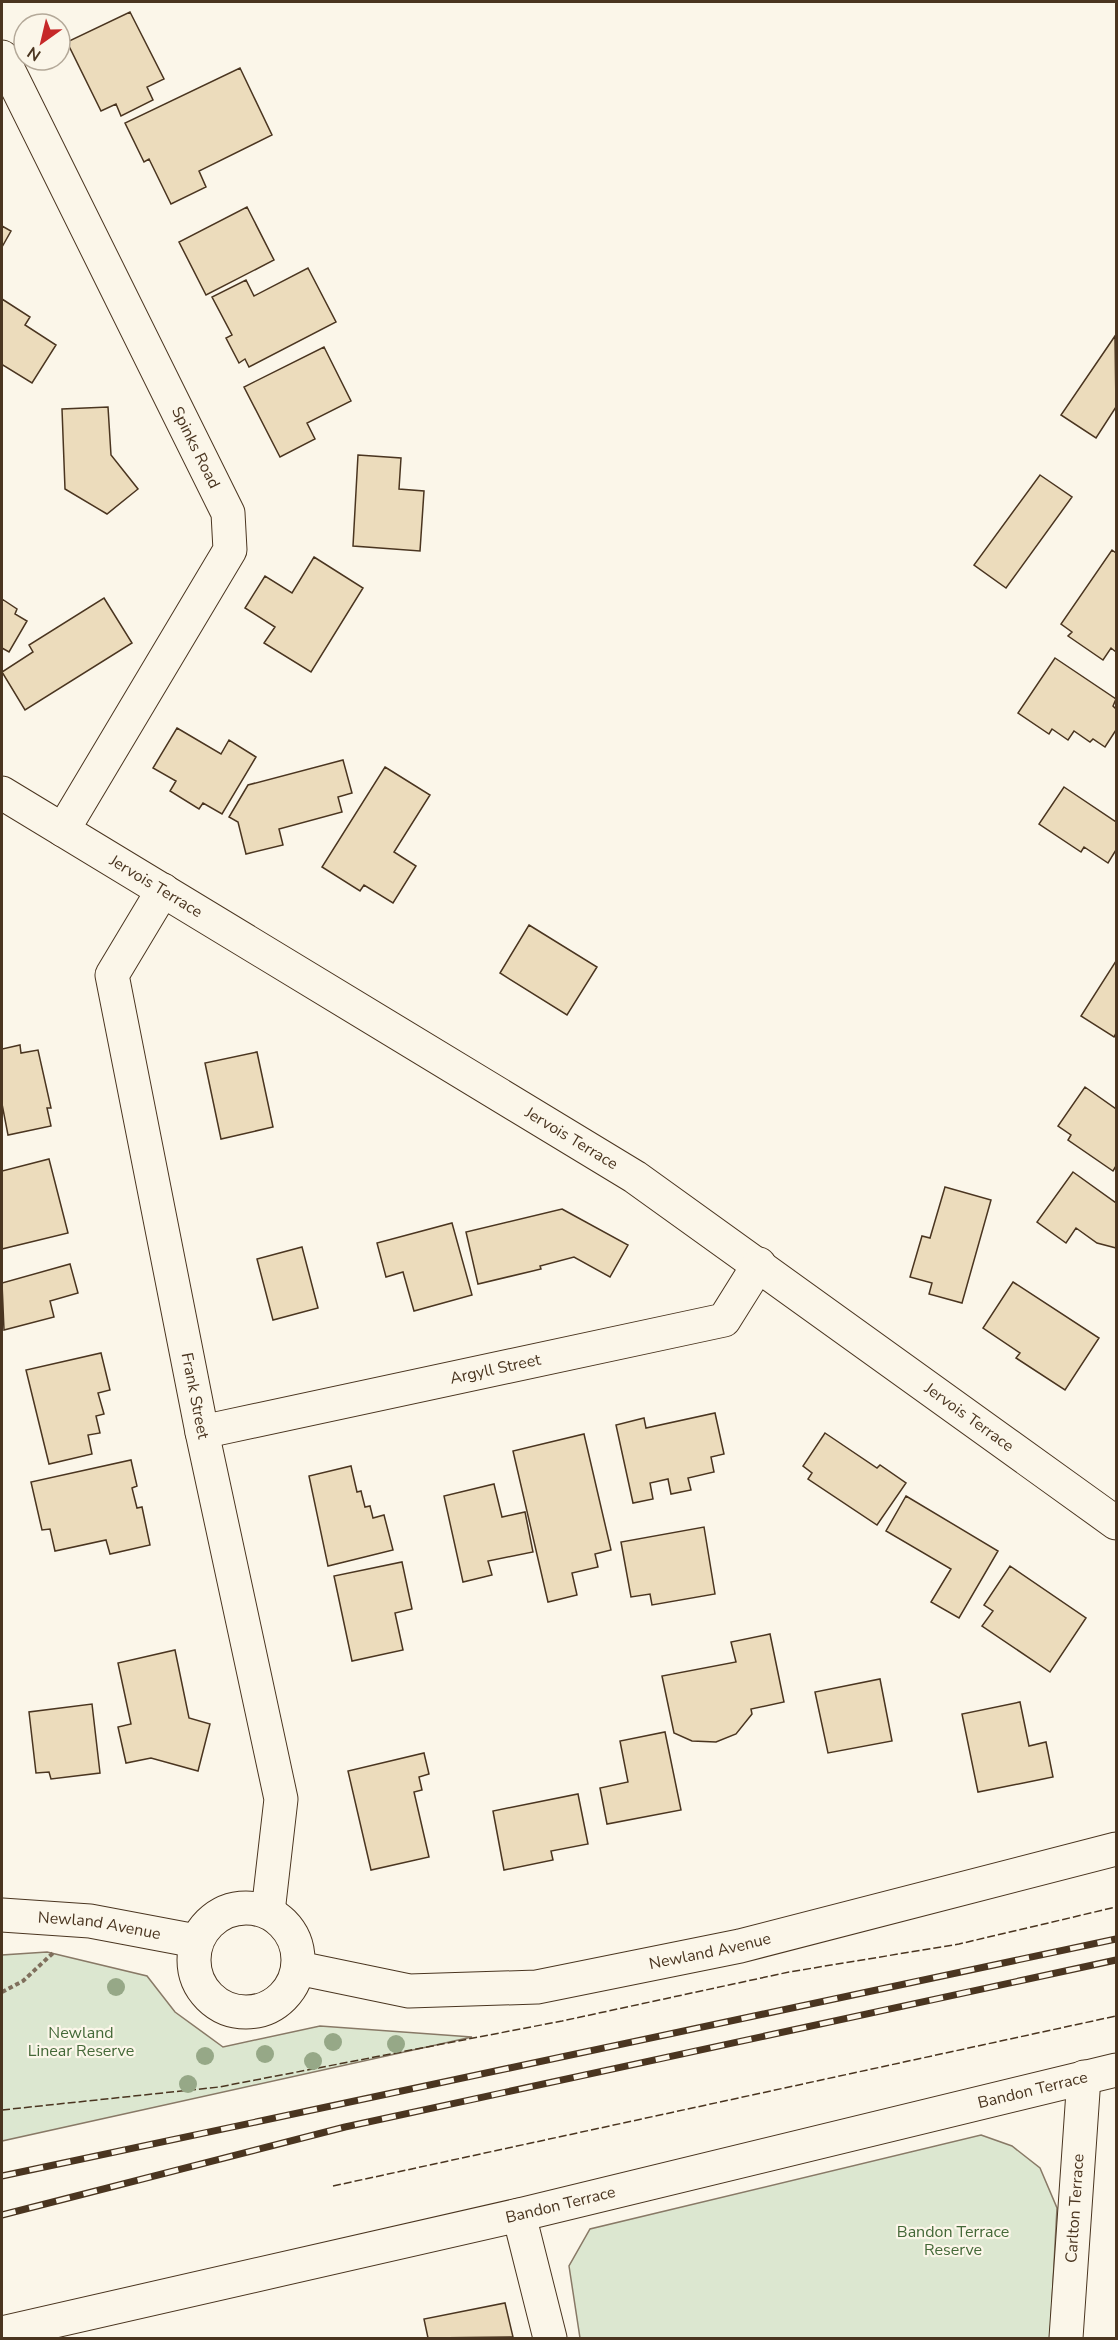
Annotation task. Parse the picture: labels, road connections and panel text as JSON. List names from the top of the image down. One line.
{"streets":{"street":["Spinks Road","Jervois Terrace","Argyll Street","Frank Street","Newland Avenue","Bandon Terrace","Carlton Terrace"]},"crossings":[["Spinks Road","Jervois Terrace"],["Jervois Terrace","Argyll Street"],["Jervois Terrace","Frank Street"],["Argyll Street","Frank Street"],["Frank Street","Newland Avenue"],["Bandon Terrace","Carlton Terrace"]],"parks":["Newland Linear Reserve","Bandon Terrace Reserve"],"north":"bottom left"}
